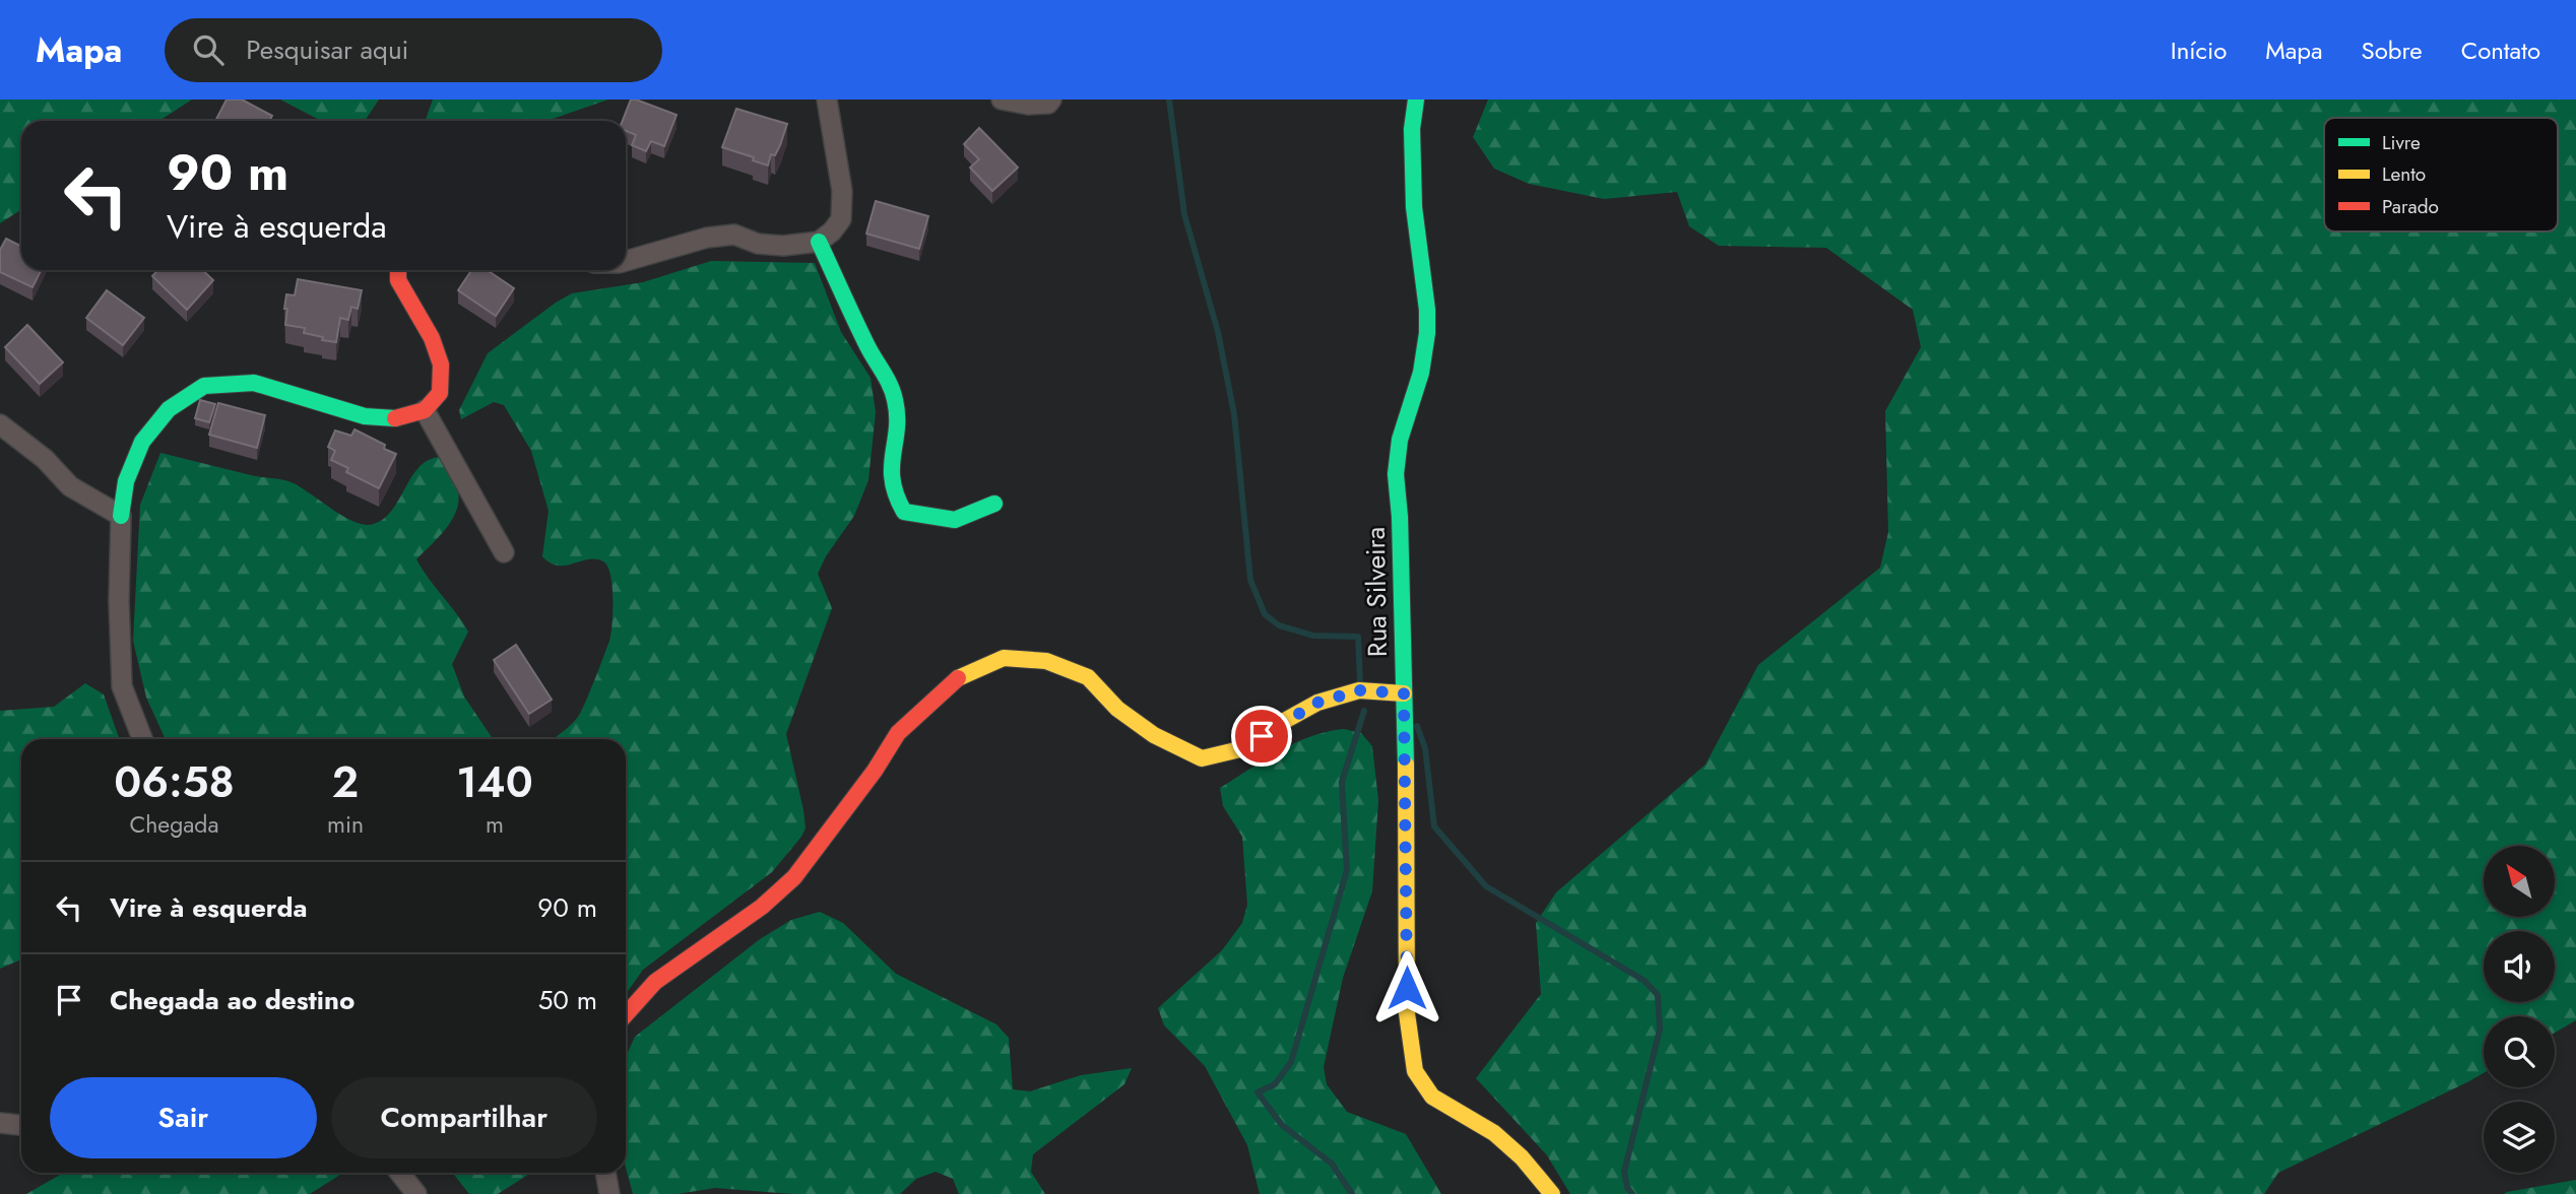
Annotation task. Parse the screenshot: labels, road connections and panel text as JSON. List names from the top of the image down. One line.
{"streets":{"street":["Rua Silveira"]},"legend":["Livre","Lento","Parado"],"north":"top left","page":{"header":"Mapa","search":"Pesquisar aqui","nav":["Início","Mapa","Sobre","Contato"],"turn":["90 m","Vire à esquerda"],"eta":["06:58","Chegada","2","min","140","m"],"list":[{"name":"Vire à esquerda","value":"90 m"},{"name":"Chegada ao destino","value":"50 m"}],"buttons":["Sair","Compartilhar"]}}
